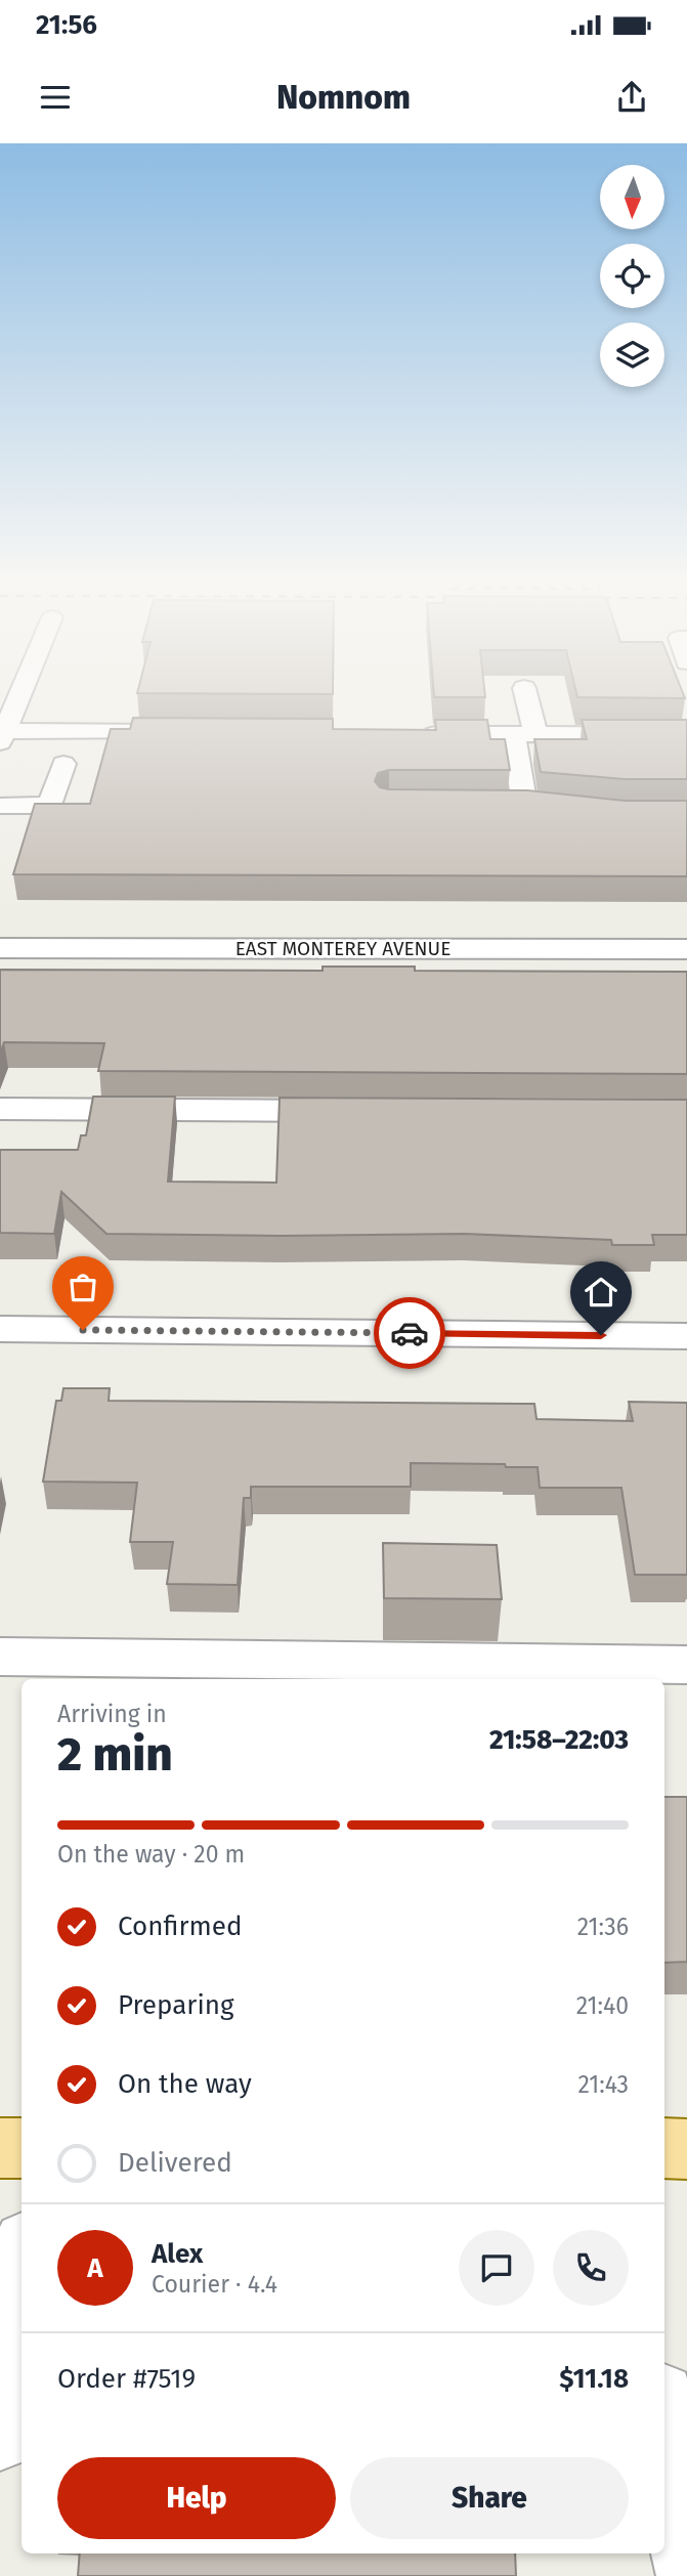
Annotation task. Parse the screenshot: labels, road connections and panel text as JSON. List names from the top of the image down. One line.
{"streets":{"street":["EAST MONTEREY AVENUE"]},"north":"bottom","page":{"status":"21:56","header":"Nomnom","heading":["2 min","Arriving in","21:58–22:03"],"panel":["Alex","Courier · 4.4","Order #7519","$11.18"],"bar":"On the way · 20 m","list":[["Confirmed","21:36"],["Preparing","21:40"],["On the way","21:43"],"Delivered"],"round":"A","buttons":["Help","Share"]}}
